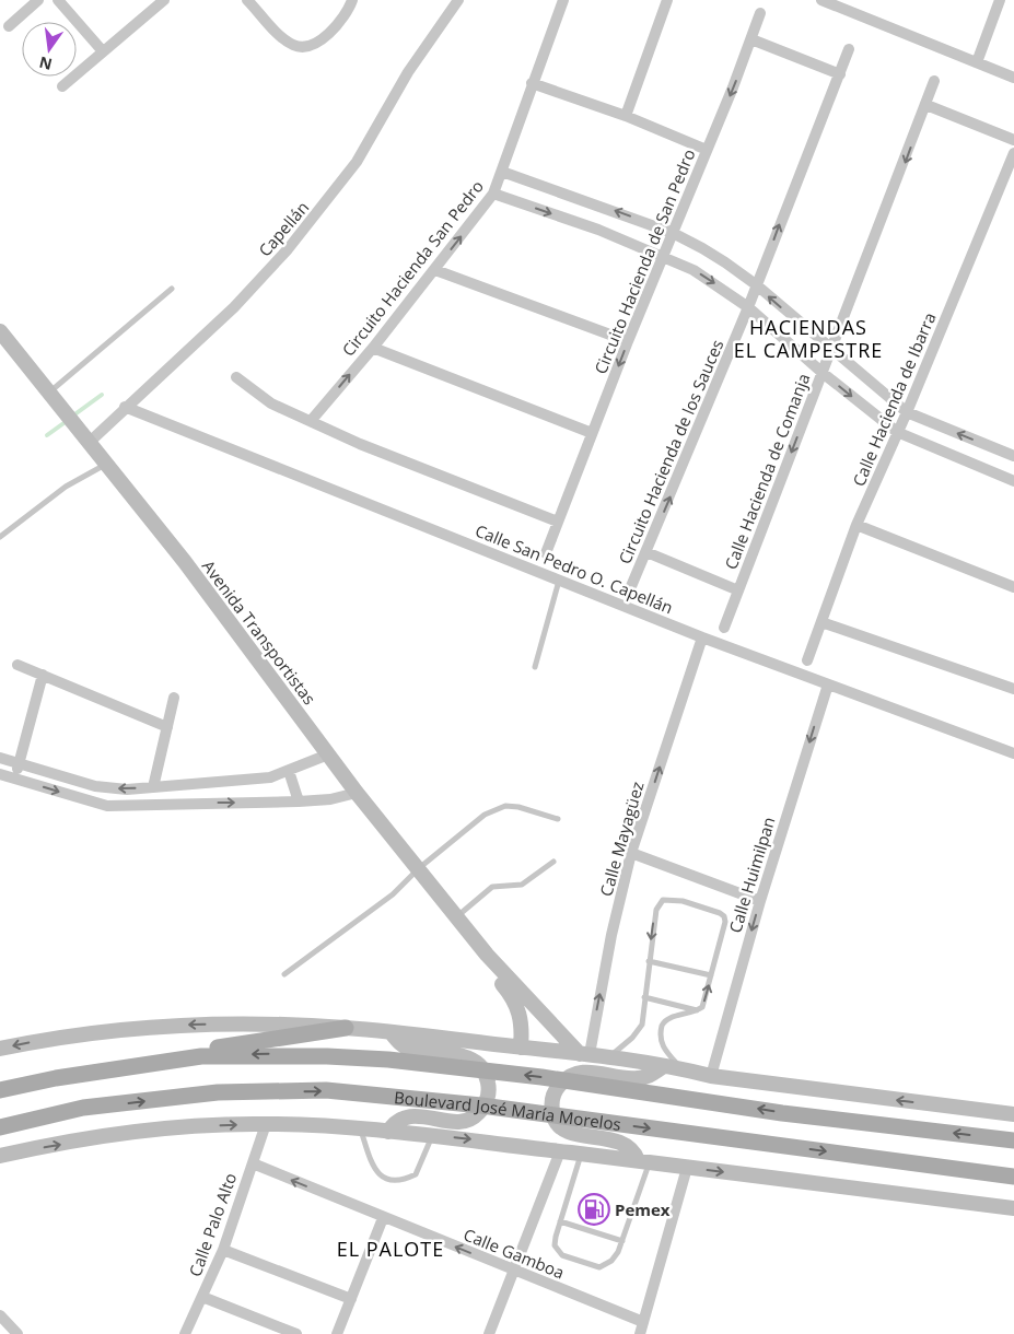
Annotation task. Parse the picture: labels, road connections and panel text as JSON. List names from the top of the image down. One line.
{"streets":{"main road":["Boulevard José María Morelos"],"street":["Capellán","Circuito Hacienda de San Pedro","Circuito Hacienda San Pedro","Calle Hacienda de Ibarra","Circuito Hacienda de los Sauces","Calle Hacienda de Comanja","Calle San Pedro O. Capellán","Avenida Transportistas","Calle Mayagüez","Calle Huimilpan","Calle Palo Alto","Calle Gamboa"]},"crossings":[["Capellán","Calle San Pedro O. Capellán"],["Capellán","Avenida Transportistas"],["Calle San Pedro O. Capellán","Calle Mayagüez"],["Calle San Pedro O. Capellán","Calle Huimilpan"],["Avenida Transportistas","Calle Mayagüez"],["Boulevard José María Morelos","Calle Palo Alto"],["Calle Palo Alto","Calle Gamboa"]],"one_way":["Circuito Hacienda San Pedro","Circuito Hacienda de los Sauces","Calle Hacienda de Comanja","Calle Mayagüez","Calle Huimilpan"],"districts":["HACIENDAS EL CAMPESTRE","EL PALOTE"],"places":{"fuel station":["Pemex"]},"north":"bottom"}
